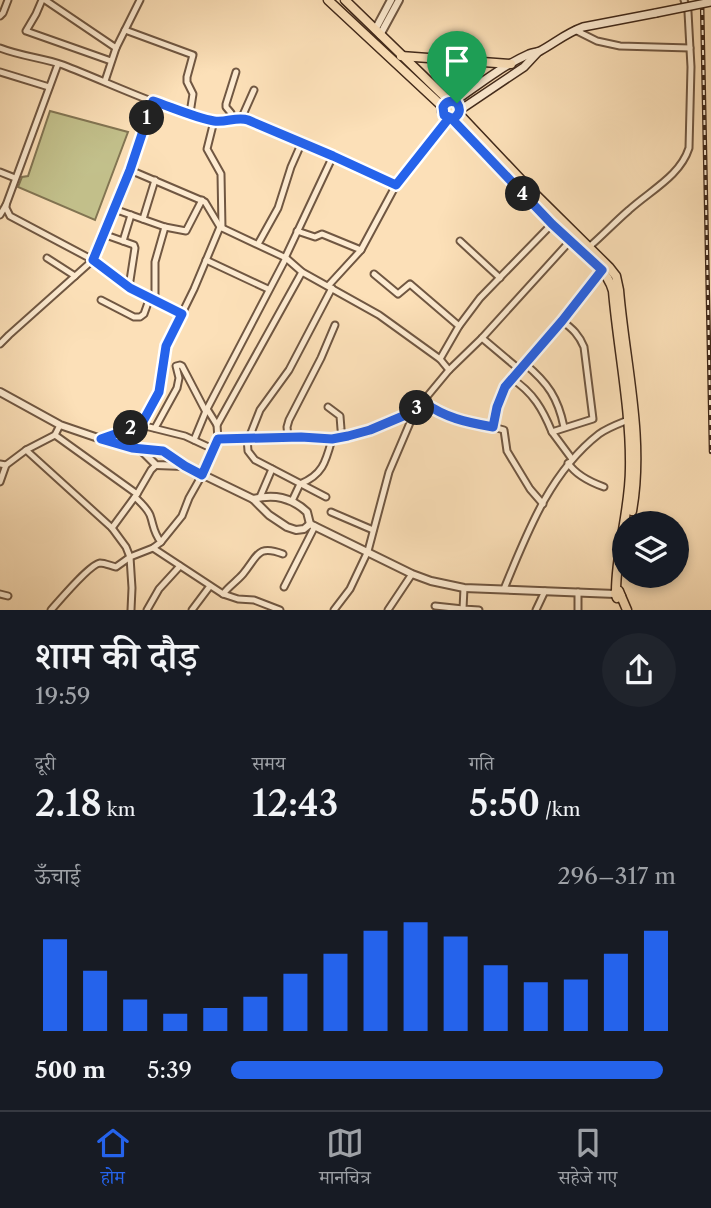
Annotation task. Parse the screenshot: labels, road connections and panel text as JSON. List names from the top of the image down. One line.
{"page":{"pins":["1","4","3","2"],"heading":["शाम की दौड़","19:59"],"stats":[["दूरी","2.18 km"],["समय","12:43"],["गति","5:50 /km"]],"chart":["ऊँचाई","296–317 m"],"list":[{"name":"500 m","note":"5:39"}],"tabs":["होम","मानचित्र","सहेजे गए"]}}
